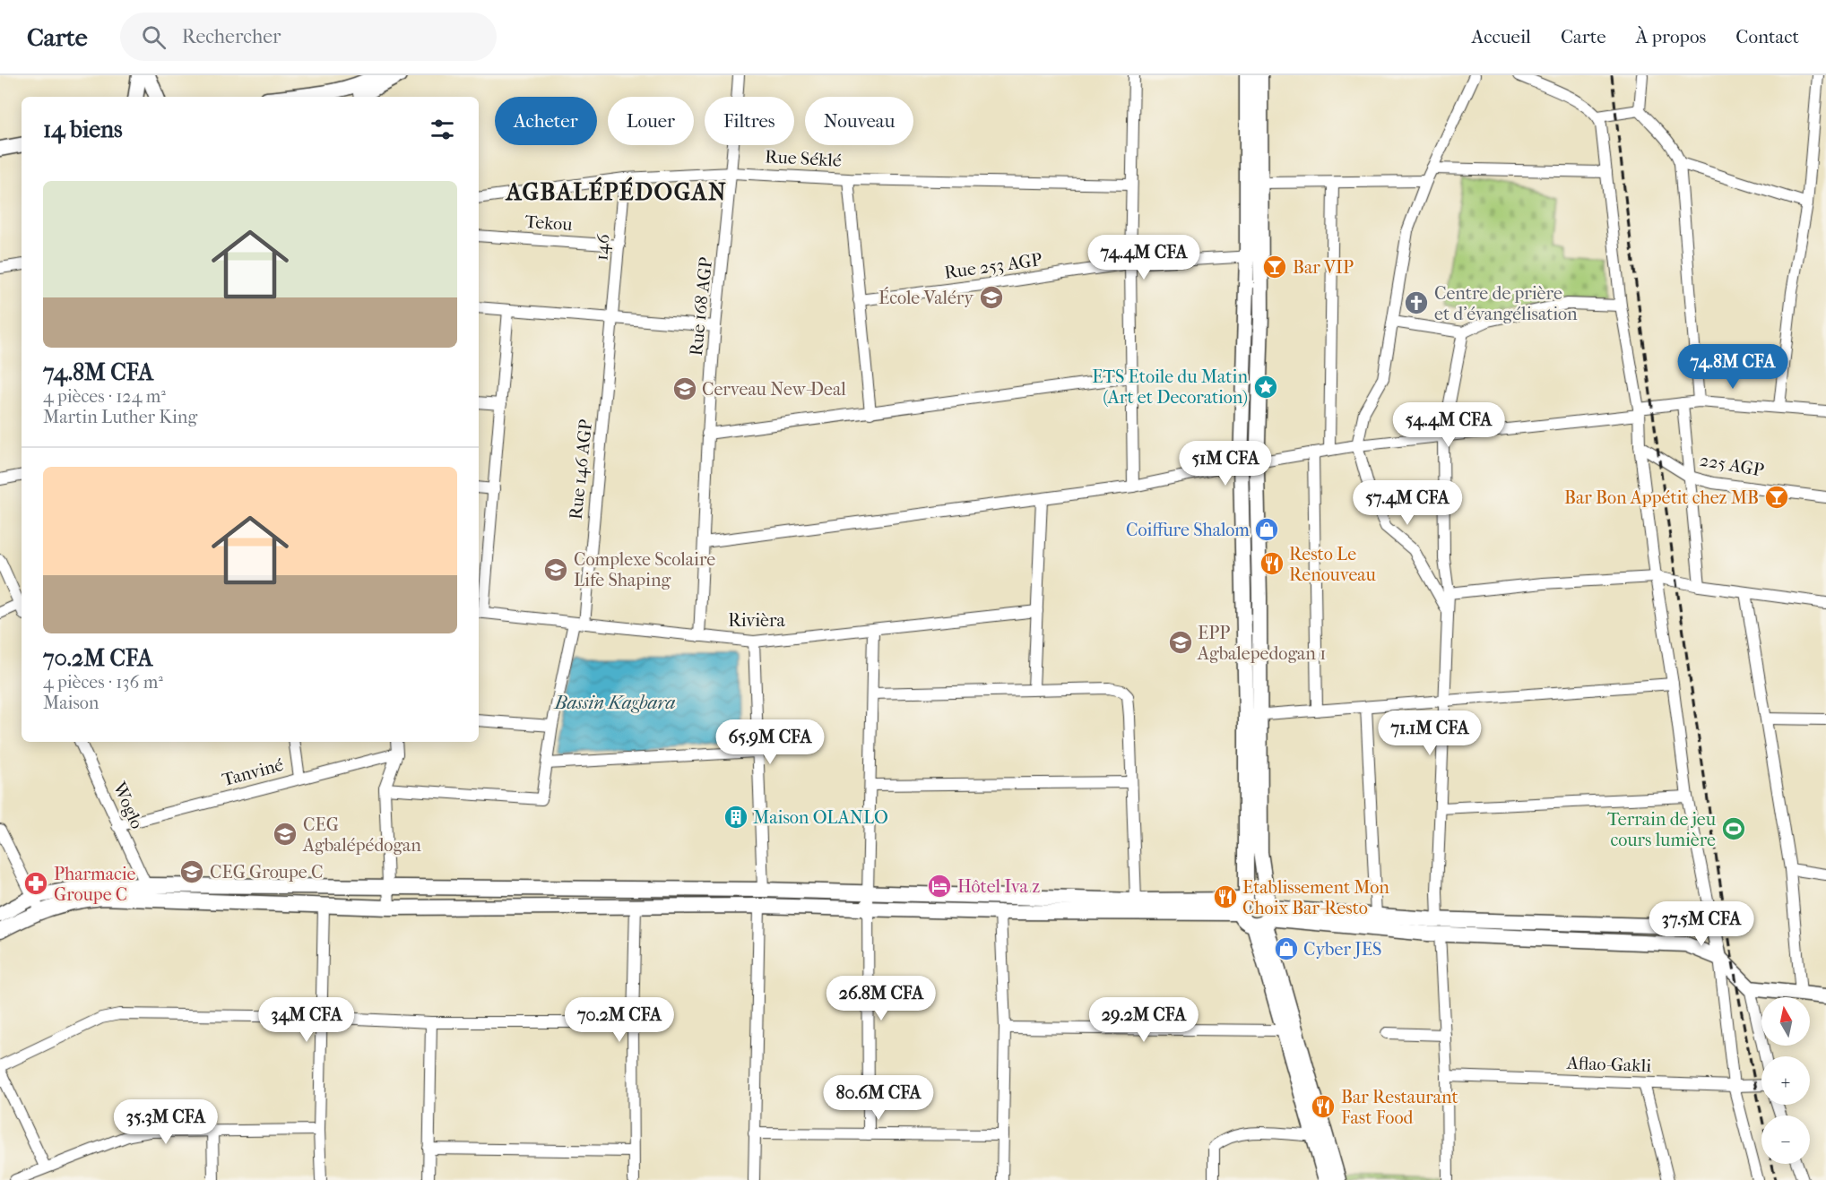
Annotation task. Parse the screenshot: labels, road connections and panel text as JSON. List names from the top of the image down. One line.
{"streets":{"street":["Rue Séklé","Tekou","146","Rue 253 AGP","Rue 168 AGP","225 AGP","Rue 146 AGP","Rivièra","Tanviné","Woglo","Aflao-Gakli"]},"crossings":[["Rue Séklé","146"],["Rue Séklé","Rue 168 AGP"],["Tekou","146"],["146","Rue 146 AGP"],["Rue 168 AGP","Rivièra"],["Rue 146 AGP","Rivièra"],["Tanviné","Woglo"]],"districts":["AGBALÉPÉDOGAN"],"water":["Bassin Kagbara"],"places":{"bar":["Bar VIP","Bar Bon Appétit chez MB"],"school or university":["École Valéry","Cerveau New-Deal","Complexe Scolaire Life Shaping","EPP Agbalepedogan 1","CEG Agbalépédogan","CEG Groupe C"],"church":["Centre de prière et d'évangélisation"],"place":["ETS Etoile du Matin (Art et Decoration)"],"shop":["Coiffure Shalom","Cyber JES"],"restaurant":["Resto Le Renouveau","Etablissement Mon Choix Bar-Resto","Bar Restaurant Fast Food"],"building":["Maison OLANLO"],"sports":["Terrain de jeu cours lumière"],"pharmacy":["Pharmacie Groupe C"],"hotel":["Hôtel Iva z"]},"north":"top","page":{"header":"Carte","search":"Rechercher","nav":["Accueil","Carte","À propos","Contact"],"chip":["Acheter","Louer","Filtres","Nouveau"],"heading":"14 biens","list":[{"name":"74.8M CFA","note":"4 pièces · 124 m² · Martin Luther King"},{"name":"70.2M CFA","note":"4 pièces · 136 m² · Maison"}],"price":["74.4M CFA","74.8M CFA","54.4M CFA","51M CFA","57.4M CFA","71.1M CFA","65.9M CFA","37.5M CFA","26.8M CFA","34M CFA","70.2M CFA","29.2M CFA","80.6M CFA","35.3M CFA"],"map_buttons":["+","−"]}}
